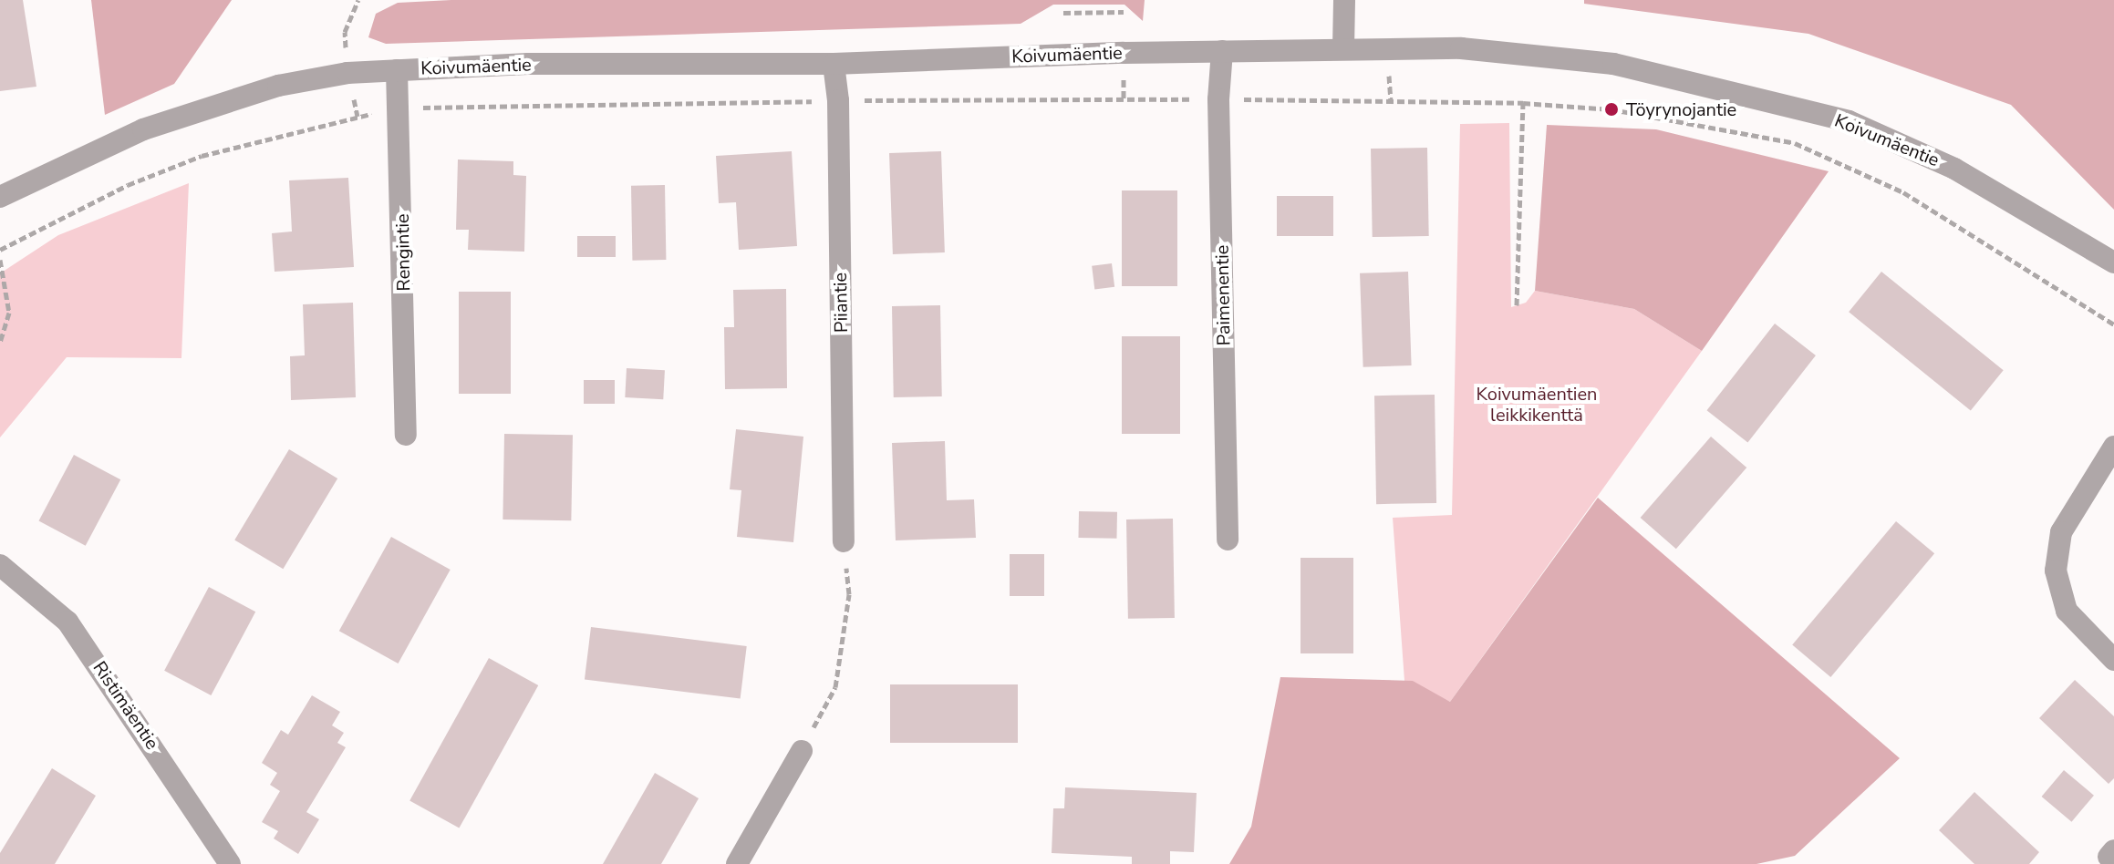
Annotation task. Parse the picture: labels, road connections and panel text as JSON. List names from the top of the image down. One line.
{"streets":{"street":["Koivumäentie","Rengintie","Paimenentie","Piiantie","Ristimäentie"]},"crossings":[["Koivumäentie","Rengintie"],["Koivumäentie","Paimenentie"],["Koivumäentie","Piiantie"]],"parks":["Koivumäentien leikkikenttä"],"places":["Töyrynojantie"]}
